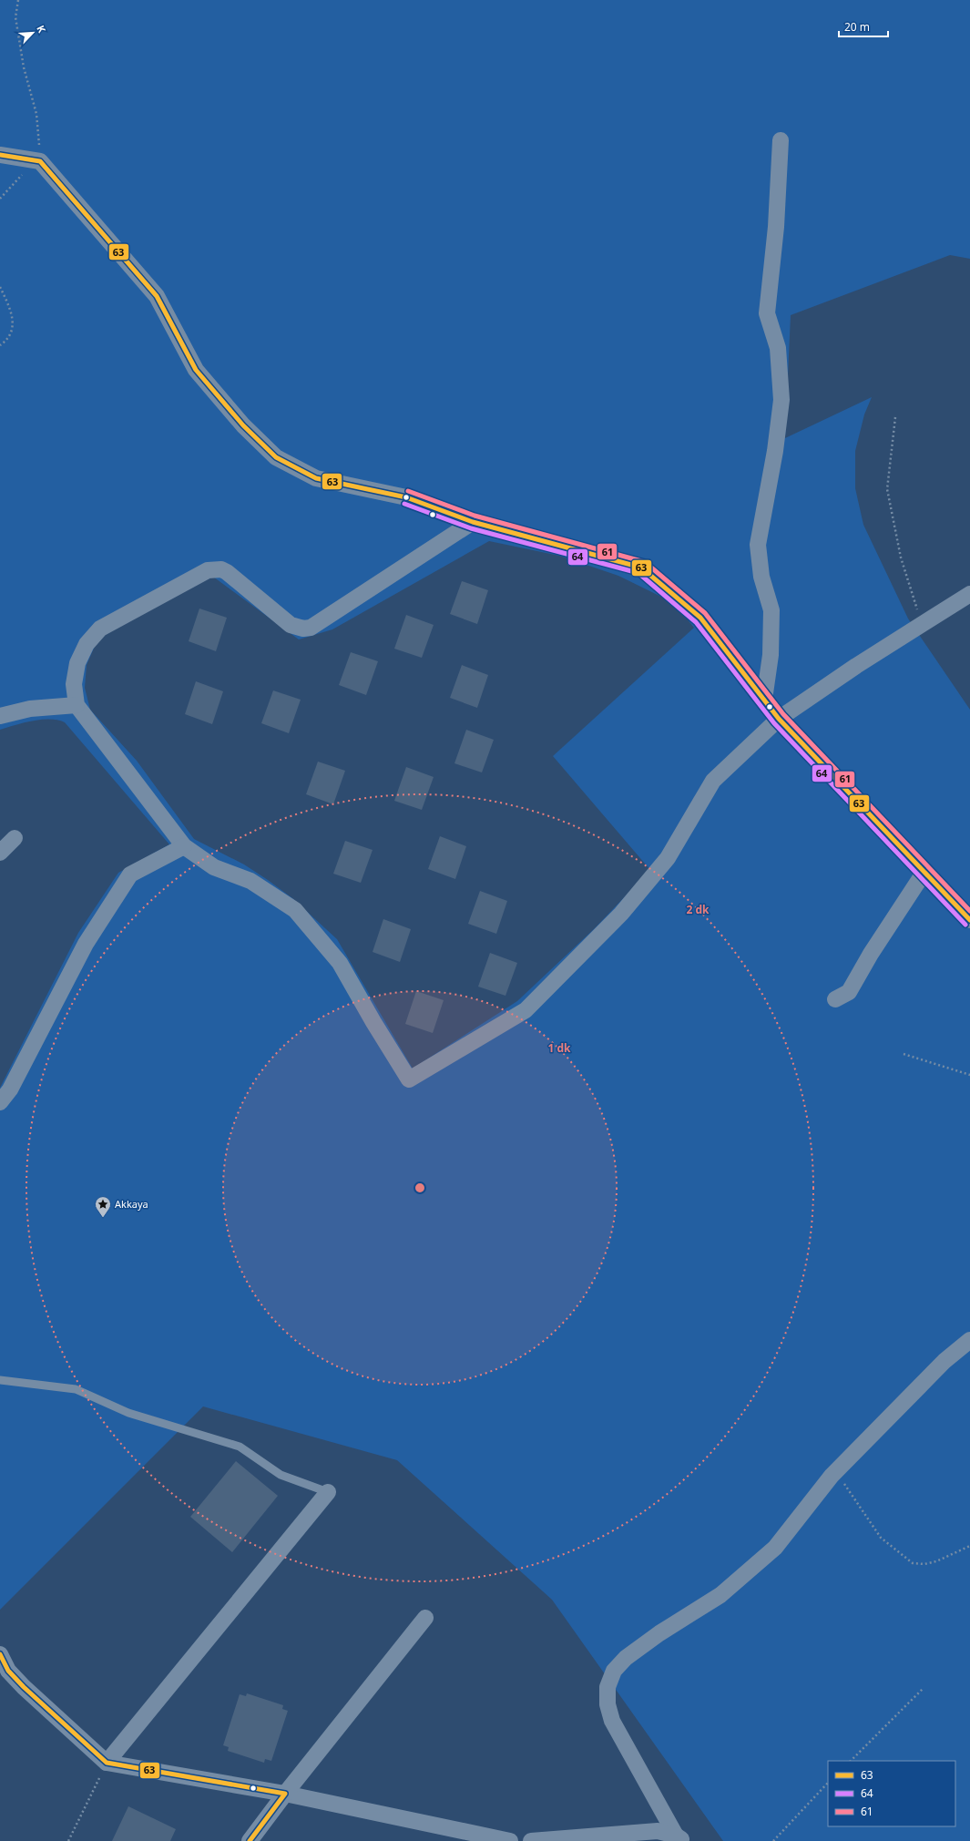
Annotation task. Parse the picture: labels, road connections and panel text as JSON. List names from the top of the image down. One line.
{"places":{"place":["Akkaya"]},"lines":["transit line 63","transit line 61","transit line 64"],"legend":["63","64","61"],"scale_bar":"20 m","north":"top right","rings":["2 dk","1 dk"]}
